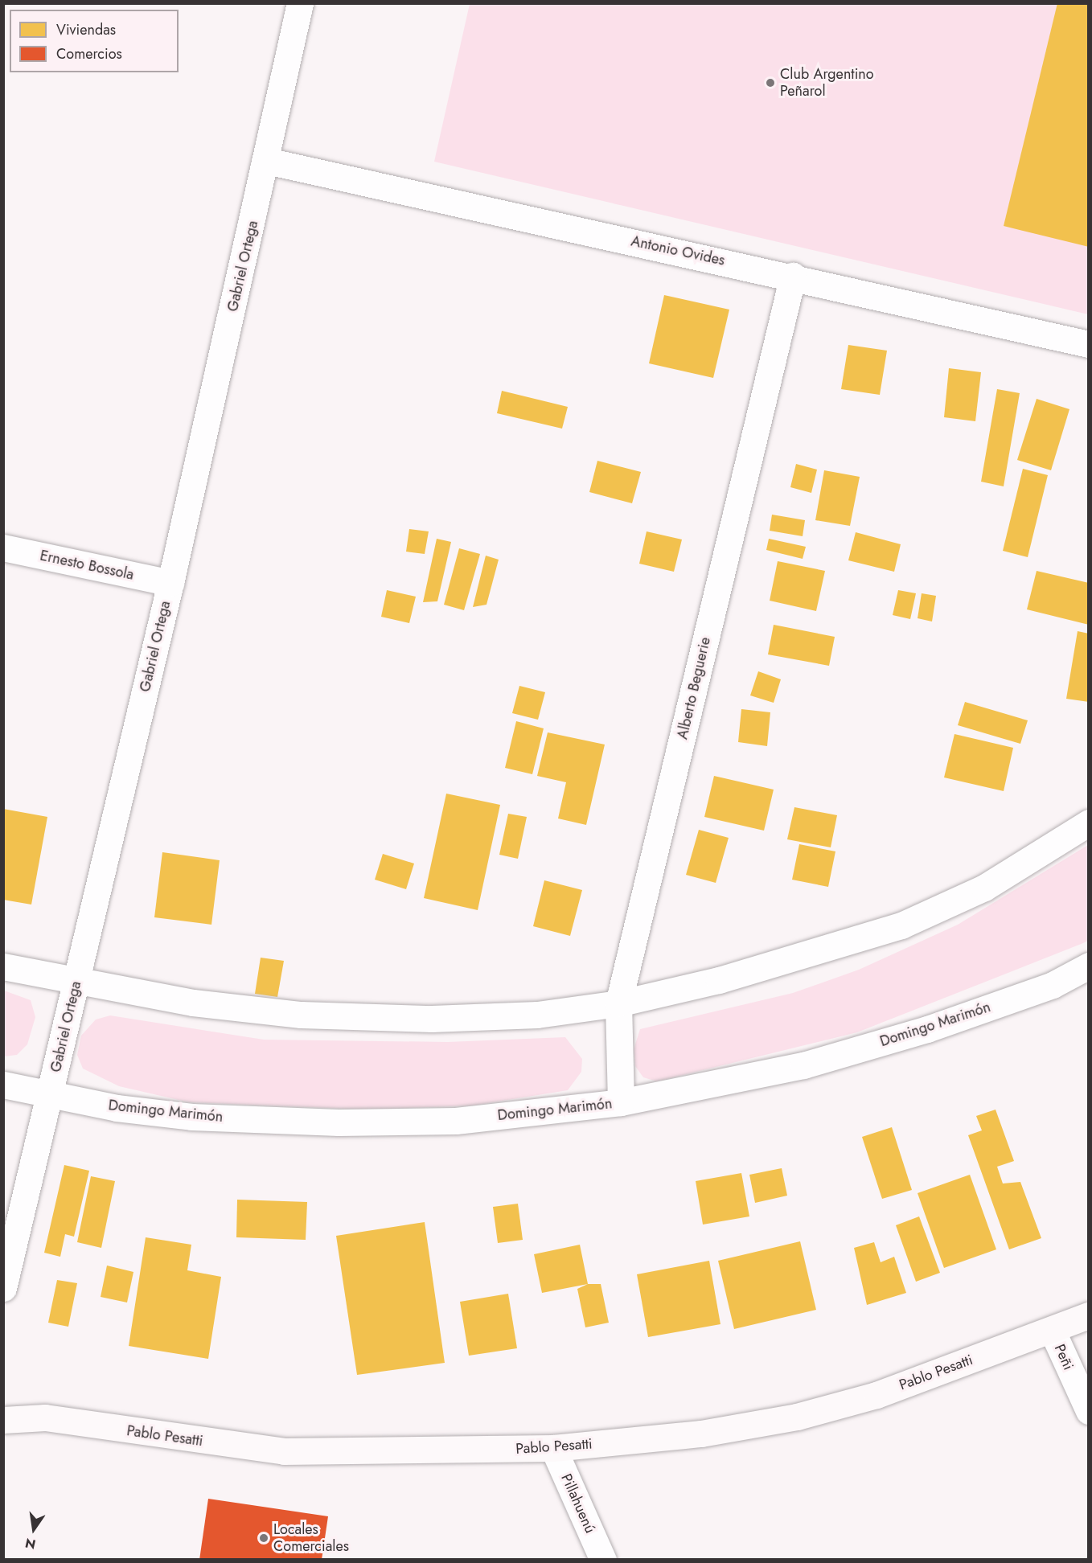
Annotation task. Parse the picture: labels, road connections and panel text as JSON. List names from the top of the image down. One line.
{"streets":{"main road":["Pablo Pesatti"],"street":["Antonio Ovides","Gabriel Ortega","Ernesto Bossola","Alberto Beguerie","Domingo Marimón","Peñi","Pillahuenú"]},"crossings":[["Antonio Ovides","Gabriel Ortega"],["Antonio Ovides","Alberto Beguerie"],["Gabriel Ortega","Ernesto Bossola"],["Gabriel Ortega","Domingo Marimón"],["Alberto Beguerie","Domingo Marimón"],["Peñi","Pablo Pesatti"],["Pablo Pesatti","Pillahuenú"]],"places":["Club Argentino Peñarol","Locales Comerciales"],"legend":["Viviendas","Comercios"],"north":"bottom"}
